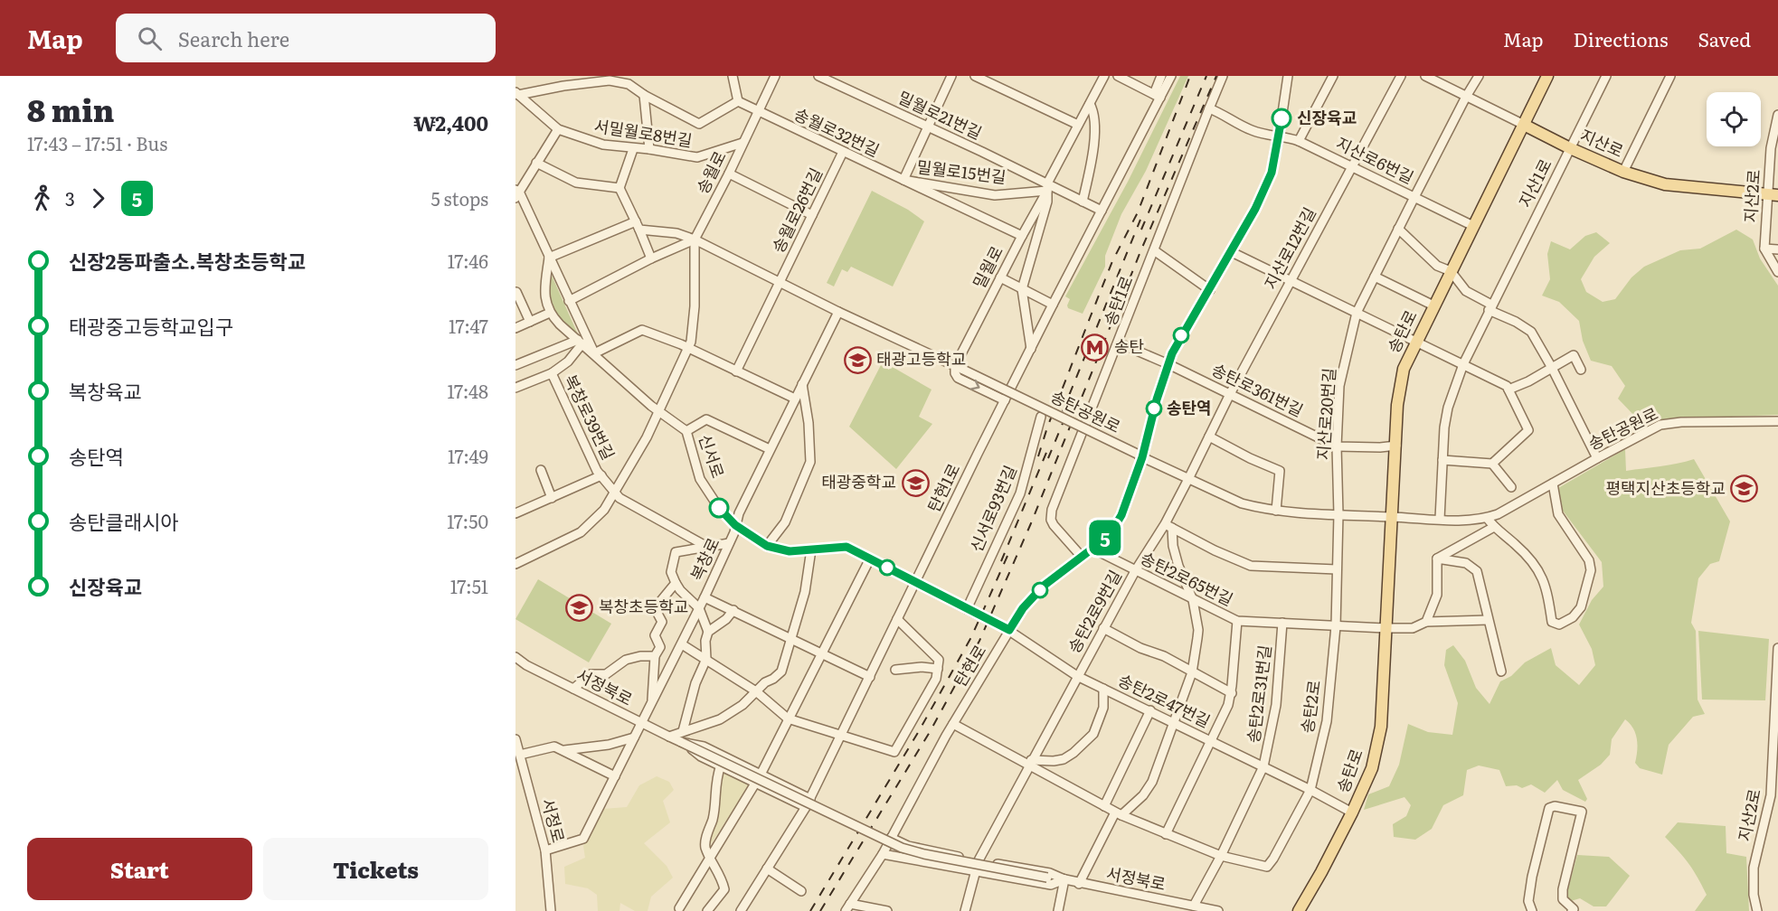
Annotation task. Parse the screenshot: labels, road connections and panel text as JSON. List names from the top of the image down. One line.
{"streets":{"main road":["지산로","송탄로"],"street":["밀월로21번길","송월로32번길","서밀월로8번길","지산로6번길","송월로","밀월로15번길","지산1로","지산2로","송월로26번길","지산로12번길","밀월로","송탄1로","송탄로361번길","송탄공원로","지산로20번길","복창로39번길","신서로","탄현1로","신서로93번길","복창로","송탄2로65번길","송탄2로9번길","탄현로","서정북로","송탄2로31번길","송탄2로47번길","송탄2로","서정로"]},"crossings":[["밀월로21번길","밀월로15번길"],["밀월로21번길","밀월로"],["송월로32번길","송월로"],["송월로32번길","밀월로15번길"],["송월로32번길","송월로26번길"],["서밀월로8번길","송월로"],["지산로","지산1로"],["지산로","지산2로"],["지산로","송탄로"],["지산로","지산로20번길"],["지산로6번길","지산로12번길"],["지산로6번길","송탄로"],["지산로6번길","지산로20번길"],["지산로6번길","탄현로"],["송월로","송탄공원로"],["밀월로15번길","밀월로"],["지산1로","송탄공원로"],["송월로26번길","송탄공원로"],["지산로12번길","송탄로361번길"],["지산로12번길","송탄공원로"],["지산로12번길","송탄2로9번길"],["밀월로","송탄공원로"],["송탄1로","탄현로"],["송탄로","송탄로361번길"],["송탄로","송탄공원로"],["송탄로361번길","지산로20번길"],["송탄로361번길","탄현로"],["송탄공원로","지산로20번길"],["송탄공원로","복창로"],["송탄공원로","송탄2로9번길"],["송탄공원로","탄현로"],["송탄공원로","송탄2로"],["지산로20번길","송탄2로"],["복창로39번길","신서로"],["신서로","탄현1로"],["신서로","신서로93번길"],["신서로","복창로"],["신서로","탄현로"],["신서로","송탄2로47번길"],["복창로","서정북로"],["복창로","서정로"],["송탄2로65번길","송탄2로9번길"],["송탄2로65번길","탄현로"],["송탄2로65번길","송탄2로31번길"],["송탄2로65번길","송탄2로"],["송탄2로9번길","송탄2로47번길"],["송탄2로9번길","송탄2로"],["탄현로","송탄2로47번길"],["탄현로","송탄2로"],["송탄2로31번길","송탄2로47번길"],["송탄2로31번길","송탄2로"],["송탄2로47번길","송탄2로"]],"places":{"other":["신장육교","송탄역"],"metro station":["송탄"],"school or university":["태광고등학교","태광중학교","평택지산초등학교","복창초등학교"]},"lines":["bus line 5"],"page":{"header":"Map","search":"Search here","nav":["Map","Directions","Saved"],"heading":["8 min","17:43 – 17:51 · Bus","₩2,400"],"on_map":"5","legs":["3","5","5 stops"],"list":[{"name":"신장2동파출소.복창초등학교","value":"17:46"},{"name":"태광중고등학교입구","value":"17:47"},{"name":"복창육교","value":"17:48"},{"name":"송탄역","value":"17:49"},{"name":"송탄클래시아","value":"17:50"},{"name":"신장육교","value":"17:51"}],"buttons":["Start","Tickets"]}}
